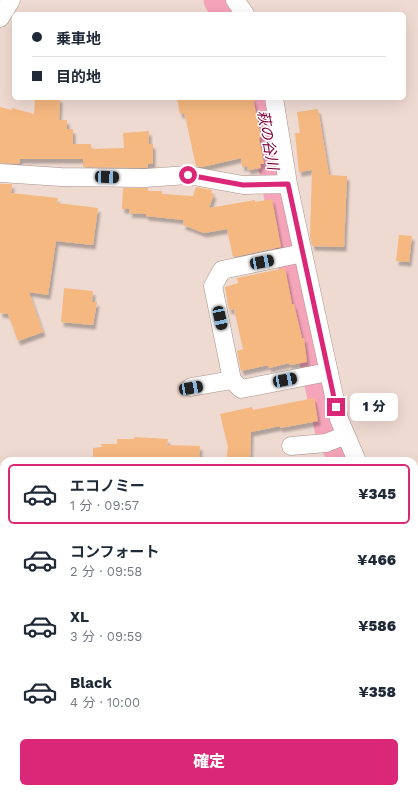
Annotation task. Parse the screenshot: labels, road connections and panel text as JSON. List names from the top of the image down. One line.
{"water":["萩の谷川"],"page":{"banner":["乗車地","目的地"],"bubble":"1 分","list":[{"name":"エコノミー","note":"1 分 · 09:57","value":"¥345"},{"name":"コンフォート","note":"2 分 · 09:58","value":"¥466"},{"name":"XL","note":"3 分 · 09:59","value":"¥586"},{"name":"Black","note":"4 分 · 10:00","value":"¥358"}],"buttons":"確定"}}
